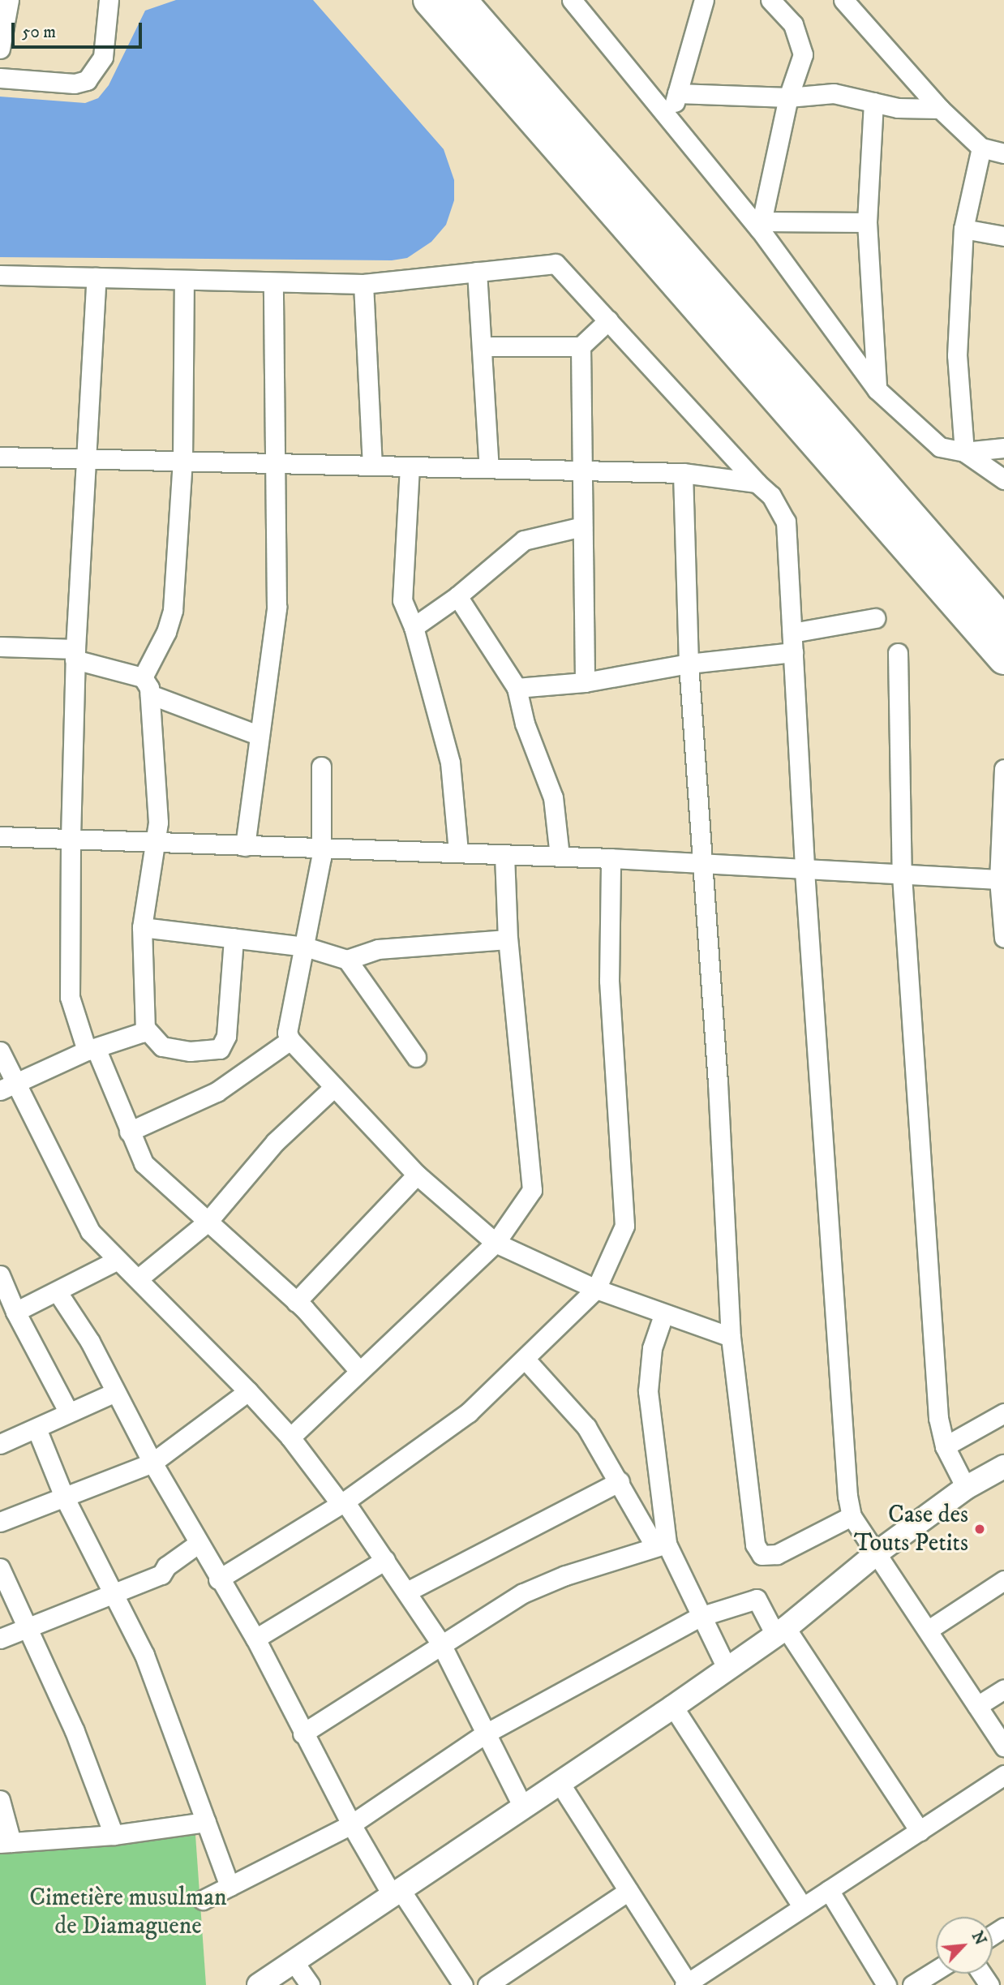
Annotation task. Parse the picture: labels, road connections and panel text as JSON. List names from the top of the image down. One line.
{"parks":["Cimetière musulman de Diamaguene"],"places":["Case des Touts Petits"],"scale_bar":"50 m","north":"top right"}
